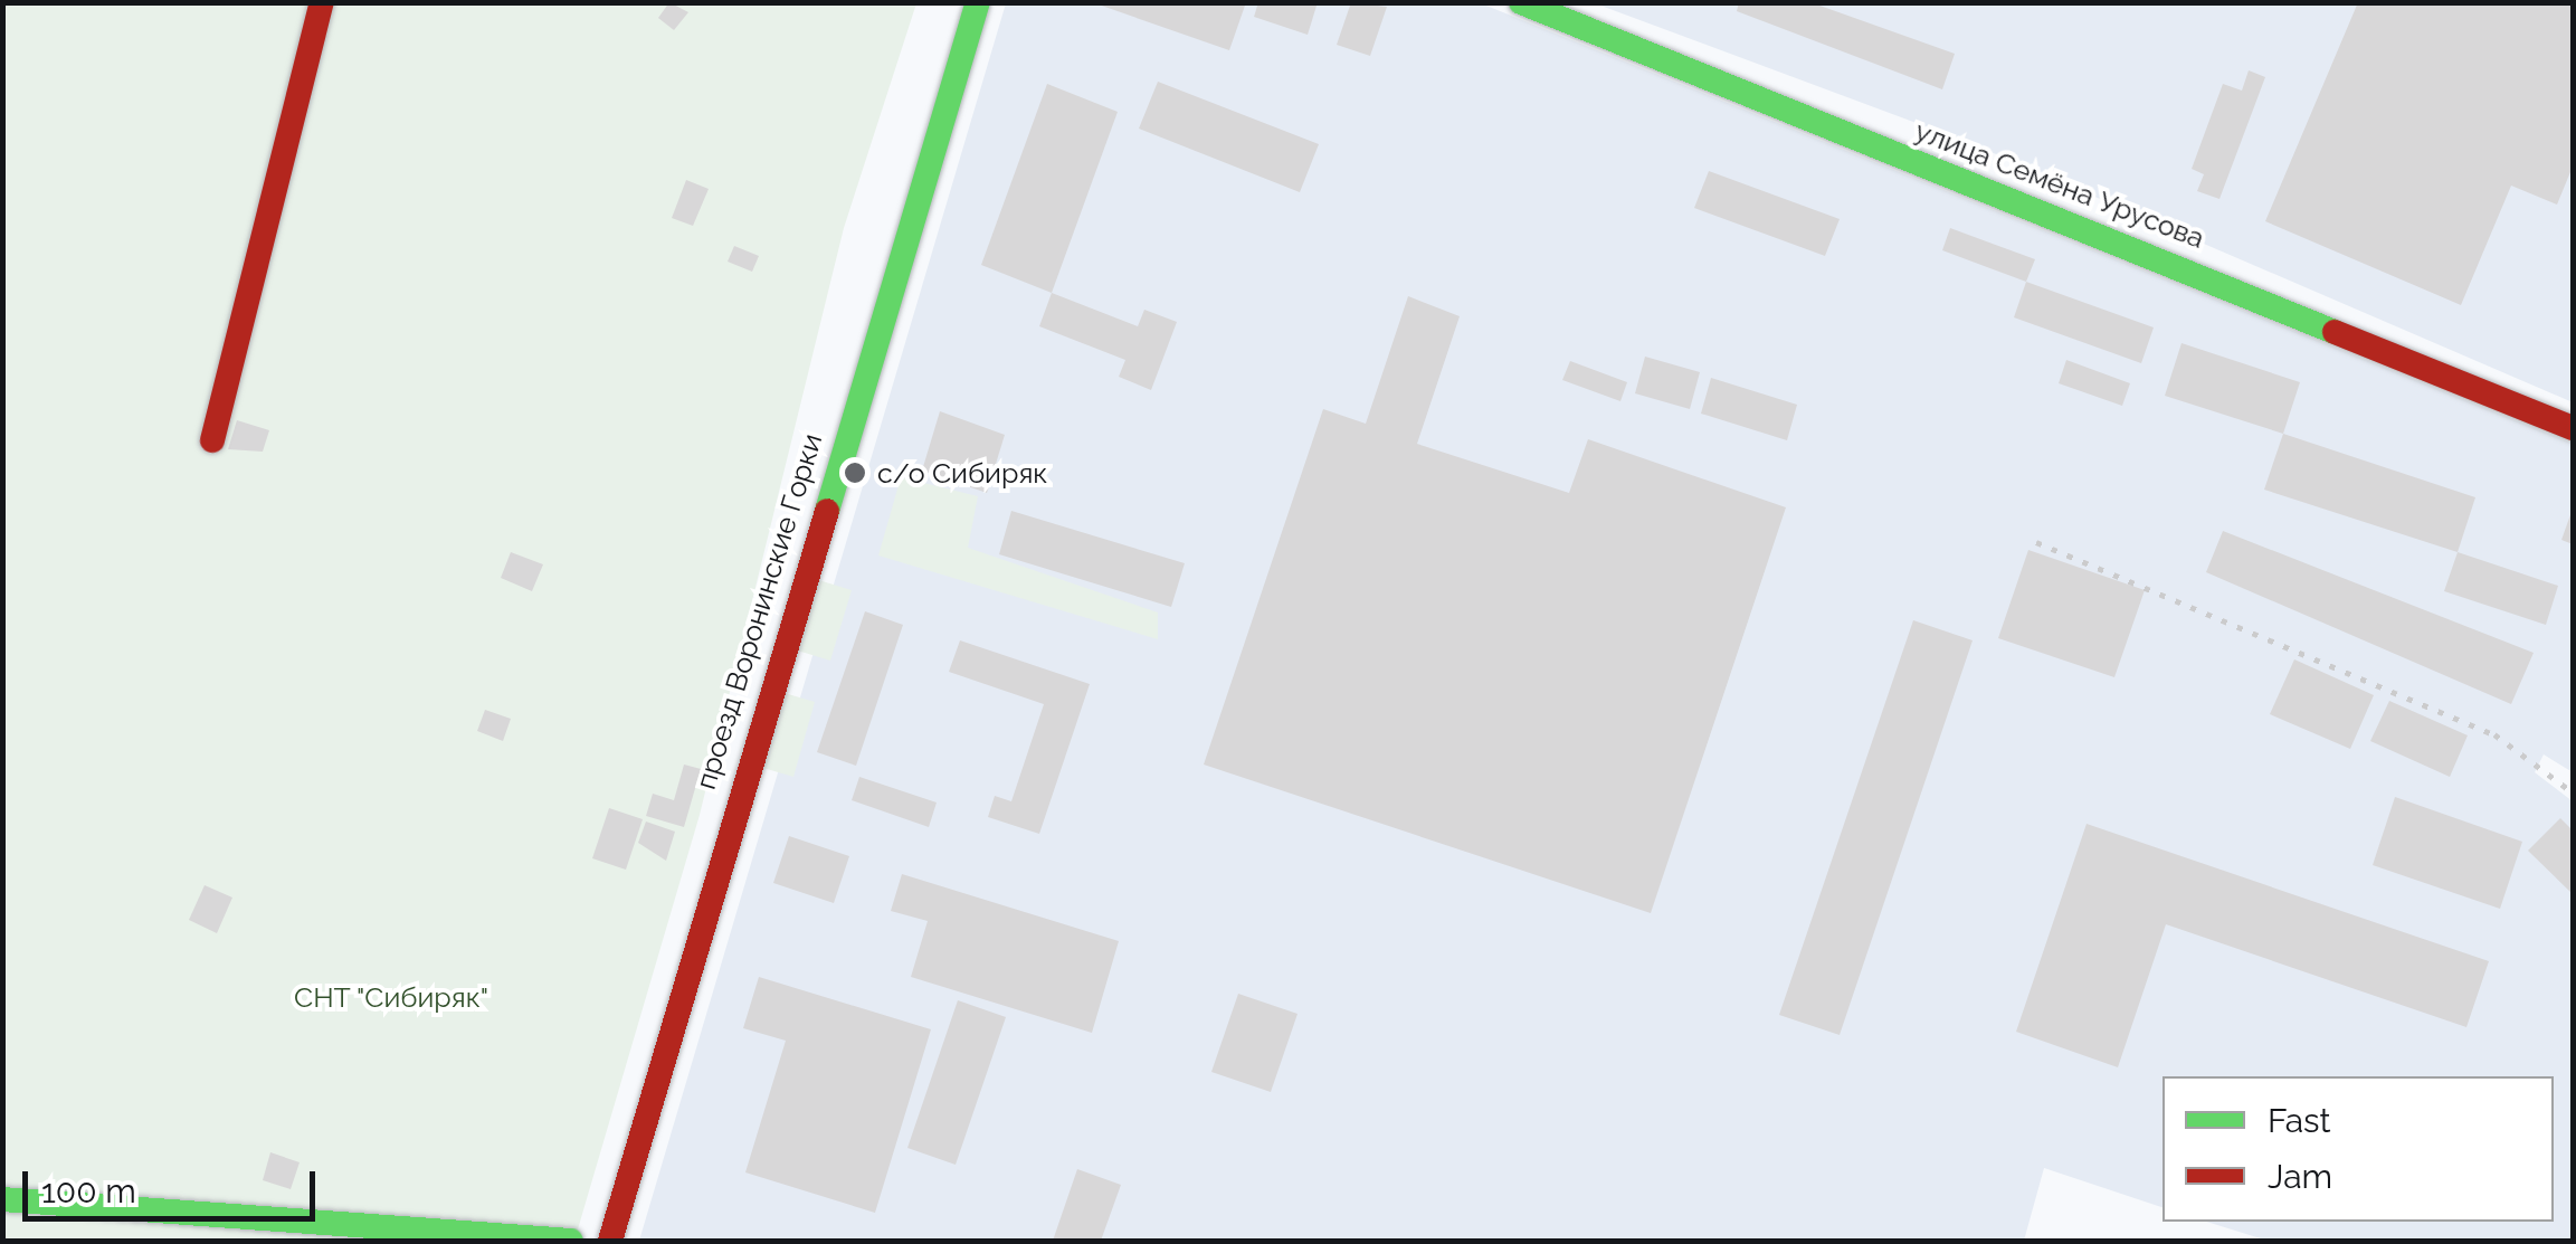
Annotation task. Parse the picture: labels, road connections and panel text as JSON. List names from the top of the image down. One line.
{"streets":{"street":["улица Семёна Урусова","проезд Воронинские Горки"]},"parks":["СНТ \"Сибиряк\""],"places":["с/о Сибиряк"],"legend":["Fast","Jam"],"scale_bar":"100 m"}
